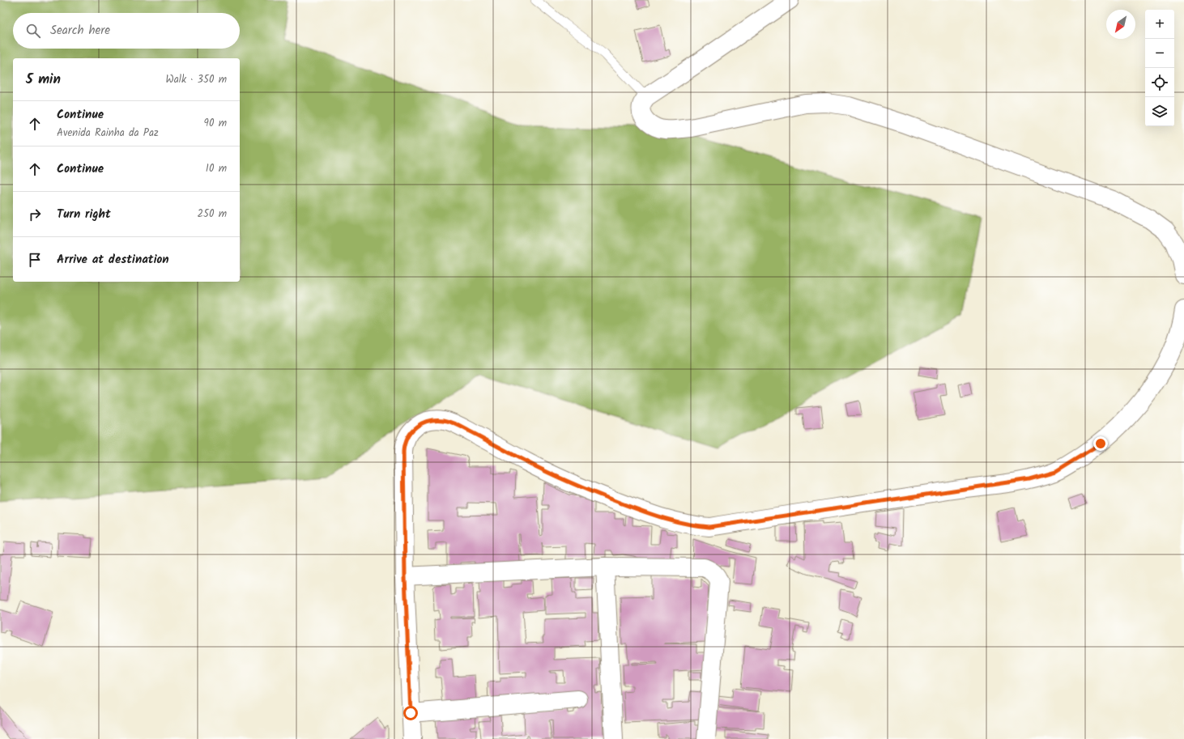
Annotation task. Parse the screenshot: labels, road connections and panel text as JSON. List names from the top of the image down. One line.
{"north":"bottom left","page":{"map_buttons":["+","−"],"search":"Search here","heading":["5 min","Walk · 350 m"],"list":[["Continue","Avenida Rainha da Paz","90 m"],["Continue","10 m"],["Turn right","250 m"],"Arrive at destination"]}}
